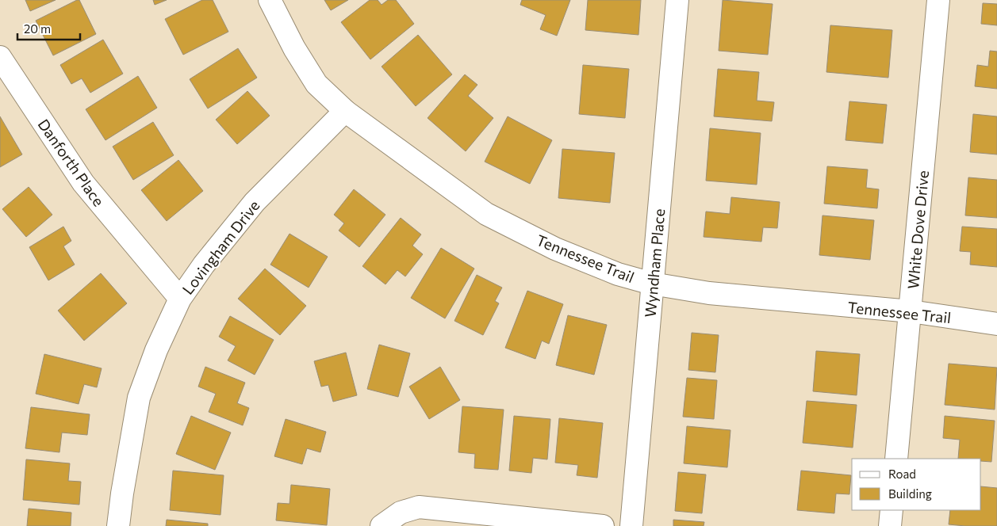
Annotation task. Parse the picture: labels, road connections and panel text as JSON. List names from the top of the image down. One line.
{"streets":{"street":["Danforth Place","White Dove Drive","Lovingham Drive","Tennessee Trail","Wyndham Place"]},"crossings":[["Danforth Place","Lovingham Drive"],["White Dove Drive","Tennessee Trail"],["Lovingham Drive","Tennessee Trail"],["Tennessee Trail","Wyndham Place"]],"legend":["Road","Building"],"scale_bar":"20 m"}
